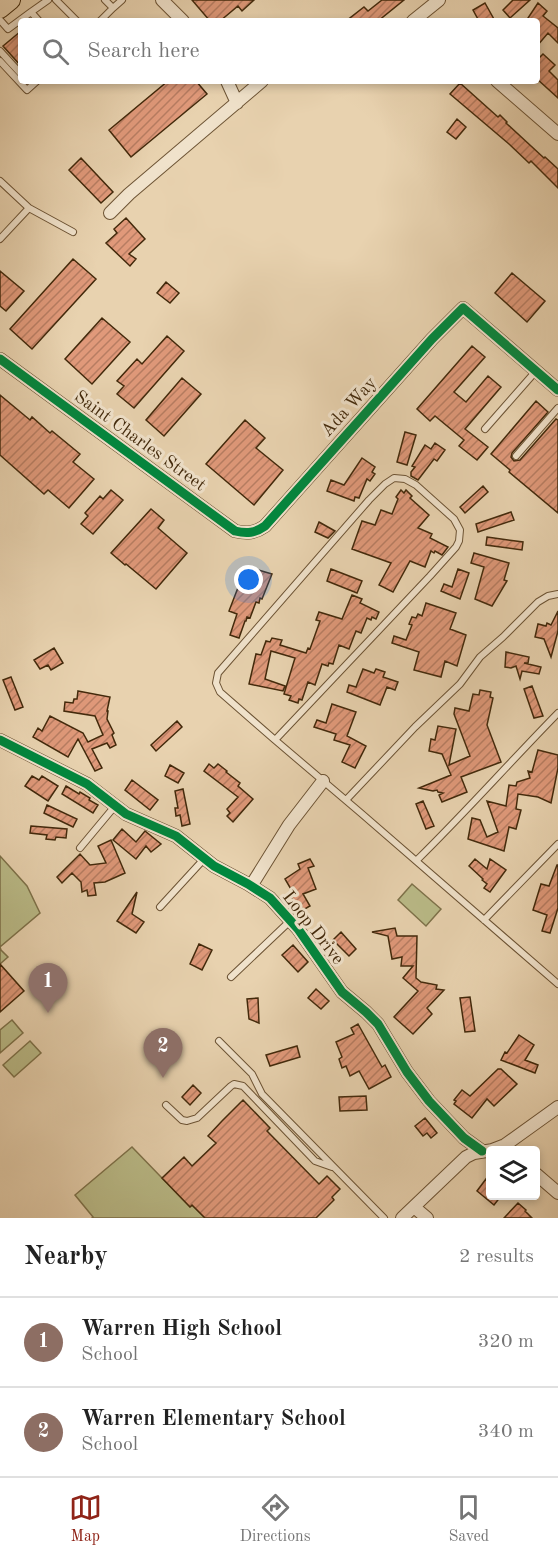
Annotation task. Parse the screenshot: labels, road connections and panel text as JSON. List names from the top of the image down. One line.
{"streets":{"street":["Ada Way","Saint Charles Street","Loop Drive"]},"crossings":[["Ada Way","Saint Charles Street"]],"page":{"search":"Search here","pins":["1","2"],"heading":["Nearby","2 results"],"list":[{"mark":"1","name":"Warren High School","note":"School","value":"320 m"},{"mark":"2","name":"Warren Elementary School","note":"School","value":"340 m"}],"nav":["Map","Directions","Saved"]}}
